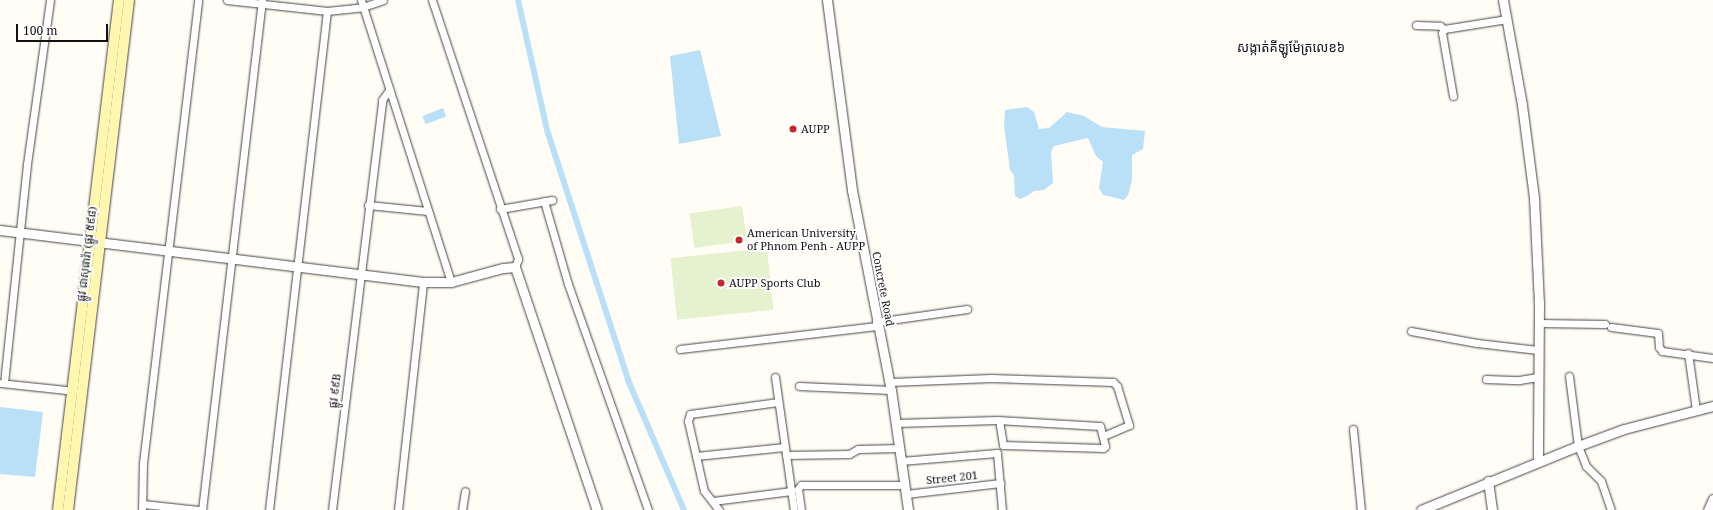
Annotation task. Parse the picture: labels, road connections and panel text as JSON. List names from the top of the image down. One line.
{"streets":{"main road":["ផ្លូវ ជាសុផារ៉ា (ផ្លូវ ៥៩៨)"],"street":["Concrete Road","ផ្លូវ ៩៩B","Street 201"]},"crossings":[["Concrete Road","Street 201"]],"districts":["សង្កាត់គីឡូម៉ែត្រលេខ៦"],"places":["AUPP","American University of Phnom Penh - AUPP","AUPP Sports Club"],"scale_bar":"100 m"}
